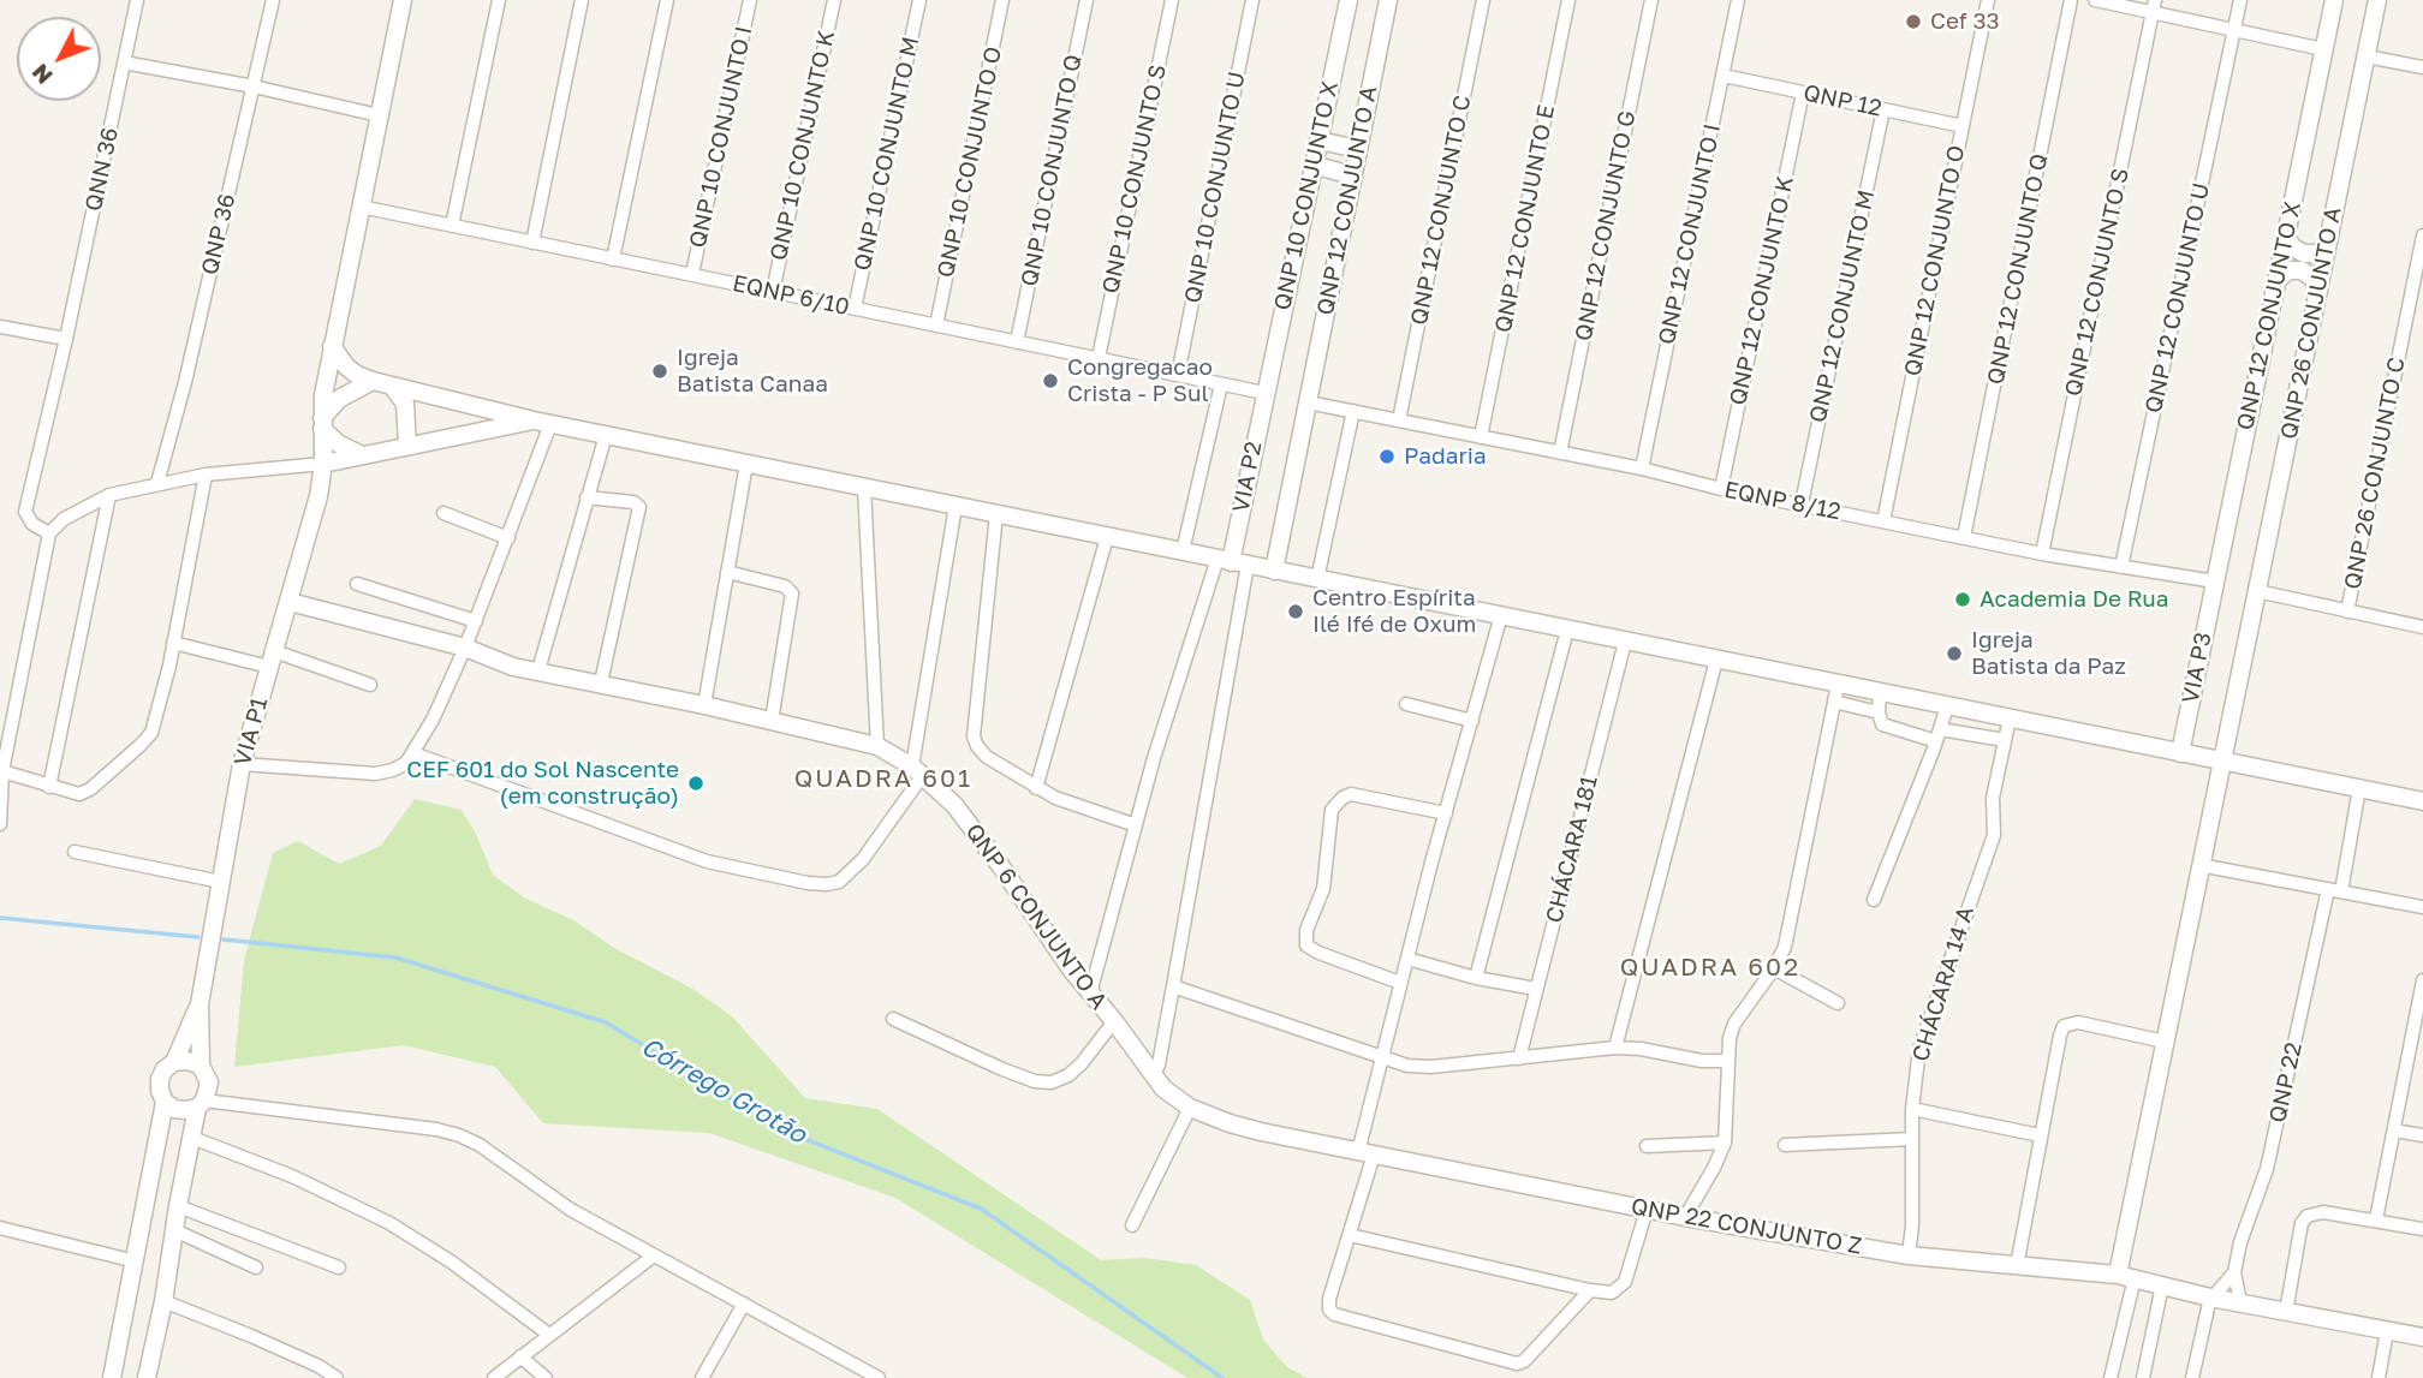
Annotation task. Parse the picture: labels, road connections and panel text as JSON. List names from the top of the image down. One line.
{"streets":{"street":["QNP 12","QNP 10 CONJUNTO I","QNP 10 CONJUNTO K","QNP 10 CONJUNTO M","QNP 10 CONJUNTO O","QNN 36","QNP 10 CONJUNTO Q","QNP 10 CONJUNTO S","QNP 10 CONJUNTO U","QNP 10 CONJUNTO X","QNP 12 CONJUNTO A","QNP 12 CONJUNTO C","QNP 12 CONJUNTO E","QNP 12 CONJUNTO G","QNP 36","QNP 12 CONJUNTO I","QNP 12 CONJUNTO O","QNP 12 CONJUNTO Q","QNP 12 CONJUNTO S","QNP 12 CONJUNTO K","EQNP 6/10","QNP 12 CONJUNTO U","QNP 12 CONJUNTO M","QNP 12 CONJUNTO X","QNP 26 CONJUNTO A","QNP 26 CONJUNTO C","VIA P2","EQNP 8/12","VIA P3","VIA P1","CHÁCARA 181","QNP 6 CONJUNTO A","CHÁCARA 14 A","QNP 22","QNP 22 CONJUNTO Z"]},"crossings":[["QNP 12","QNP 12 CONJUNTO I"],["QNP 12","QNP 12 CONJUNTO O"],["QNP 12","QNP 12 CONJUNTO K"],["QNP 12","QNP 12 CONJUNTO M"],["QNP 10 CONJUNTO I","EQNP 6/10"],["QNP 10 CONJUNTO K","EQNP 6/10"],["QNP 10 CONJUNTO M","EQNP 6/10"],["QNP 10 CONJUNTO O","EQNP 6/10"],["QNP 10 CONJUNTO Q","EQNP 6/10"],["QNP 10 CONJUNTO S","EQNP 6/10"],["QNP 10 CONJUNTO U","EQNP 6/10"],["QNP 10 CONJUNTO X","EQNP 6/10"],["QNP 10 CONJUNTO X","VIA P2"],["QNP 12 CONJUNTO A","VIA P2"],["QNP 12 CONJUNTO A","EQNP 8/12"],["QNP 12 CONJUNTO C","EQNP 8/12"],["QNP 12 CONJUNTO E","EQNP 8/12"],["QNP 12 CONJUNTO G","EQNP 8/12"],["QNP 12 CONJUNTO I","EQNP 8/12"],["QNP 12 CONJUNTO O","EQNP 8/12"],["QNP 12 CONJUNTO Q","EQNP 8/12"],["QNP 12 CONJUNTO S","EQNP 8/12"],["QNP 12 CONJUNTO K","EQNP 8/12"],["EQNP 6/10","VIA P2"],["QNP 12 CONJUNTO U","EQNP 8/12"],["QNP 12 CONJUNTO M","EQNP 8/12"],["QNP 12 CONJUNTO X","EQNP 8/12"],["QNP 12 CONJUNTO X","VIA P3"],["QNP 26 CONJUNTO A","VIA P3"],["VIA P2","EQNP 8/12"],["EQNP 8/12","VIA P3"],["VIA P3","QNP 22 CONJUNTO Z"],["VIA P1","QNP 6 CONJUNTO A"],["QNP 6 CONJUNTO A","QNP 22 CONJUNTO Z"],["CHÁCARA 14 A","QNP 22 CONJUNTO Z"],["QNP 22","QNP 22 CONJUNTO Z"]],"districts":["QUADRA 601","QUADRA 602"],"water":["Córrego Grotão"],"places":["Cef 33","Igreja Batista Canaa","Congregacao Crista - P Sul","Padaria","Academia De Rua","Centro Espírita Ilé Ifé de Oxum","Igreja Batista da Paz","CEF 601 do Sol Nascente (em construção)"],"north":"bottom left"}
